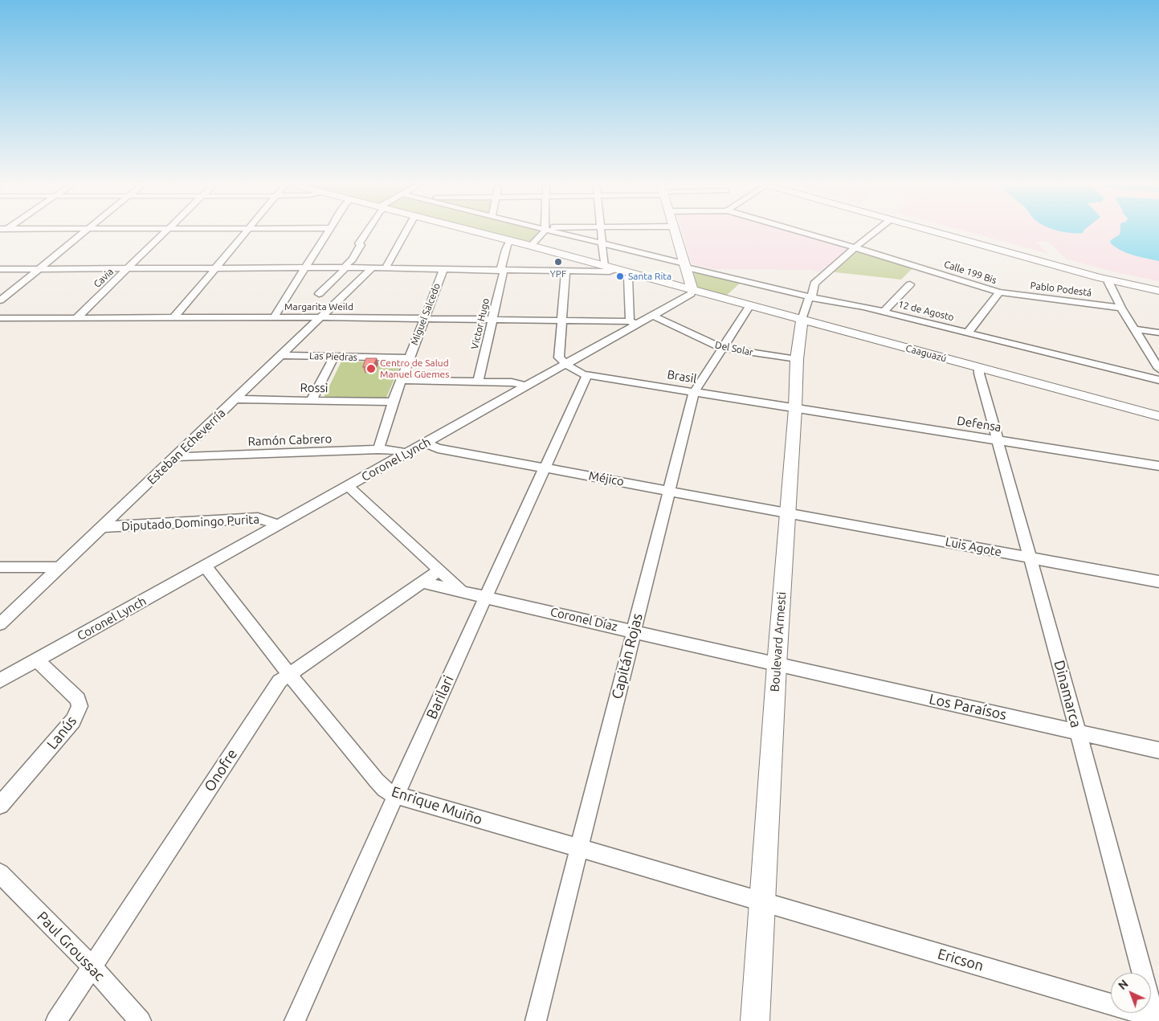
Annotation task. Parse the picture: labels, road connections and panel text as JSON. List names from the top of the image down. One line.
{"streets":{"main road":["Caaguazú","Boulevard Armesti"],"street":["Calle 199 Bis","Cavia","Pablo Podestá","Margarita Weild","12 de Agosto","Miguel Salcedo","Victor Hugo","Del Solar","Las Piedras","Brasil","Rossi","Defensa","Ramón Cabrero","Esteban Echeverría","Coronel Lynch","Méjico","Diputado Domingo Purita","Luis Agote","Coronel Díaz","Capitán Rojas","Dinamarca","Barilari","Los Paraísos","Lanús","Onofre","Enrique Muiño","Paul Groussac","Ericson"]},"crossings":[["Calle 199 Bis","Pablo Podestá"],["Calle 199 Bis","Boulevard Armesti"],["Cavia","Margarita Weild"],["Margarita Weild","Miguel Salcedo"],["Margarita Weild","Victor Hugo"],["Margarita Weild","Esteban Echeverría"],["Margarita Weild","Coronel Lynch"],["12 de Agosto","Boulevard Armesti"],["Miguel Salcedo","Las Piedras"],["Miguel Salcedo","Rossi"],["Miguel Salcedo","Ramón Cabrero"],["Victor Hugo","Caaguazú"],["Del Solar","Coronel Lynch"],["Del Solar","Boulevard Armesti"],["Del Solar","Capitán Rojas"],["Caaguazú","Coronel Lynch"],["Caaguazú","Boulevard Armesti"],["Caaguazú","Capitán Rojas"],["Caaguazú","Dinamarca"],["Las Piedras","Esteban Echeverría"],["Brasil","Defensa"],["Brasil","Coronel Lynch"],["Brasil","Boulevard Armesti"],["Brasil","Capitán Rojas"],["Brasil","Barilari"],["Rossi","Esteban Echeverría"],["Defensa","Boulevard Armesti"],["Defensa","Dinamarca"],["Ramón Cabrero","Esteban Echeverría"],["Ramón Cabrero","Coronel Lynch"],["Esteban Echeverría","Diputado Domingo Purita"],["Coronel Lynch","Méjico"],["Coronel Lynch","Diputado Domingo Purita"],["Coronel Lynch","Coronel Díaz"],["Coronel Lynch","Lanús"],["Coronel Lynch","Enrique Muiño"],["Méjico","Luis Agote"],["Méjico","Boulevard Armesti"],["Méjico","Capitán Rojas"],["Méjico","Barilari"],["Luis Agote","Boulevard Armesti"],["Luis Agote","Dinamarca"],["Coronel Díaz","Boulevard Armesti"],["Coronel Díaz","Capitán Rojas"],["Coronel Díaz","Barilari"],["Coronel Díaz","Los Paraísos"],["Coronel Díaz","Onofre"],["Boulevard Armesti","Los Paraísos"],["Boulevard Armesti","Enrique Muiño"],["Boulevard Armesti","Ericson"],["Capitán Rojas","Enrique Muiño"],["Dinamarca","Los Paraísos"],["Dinamarca","Ericson"],["Barilari","Enrique Muiño"],["Onofre","Enrique Muiño"],["Onofre","Paul Groussac"],["Enrique Muiño","Ericson"]],"places":["YPF","Santa Rita","Centro de Salud Manuel Güemes"],"north":"top left"}
